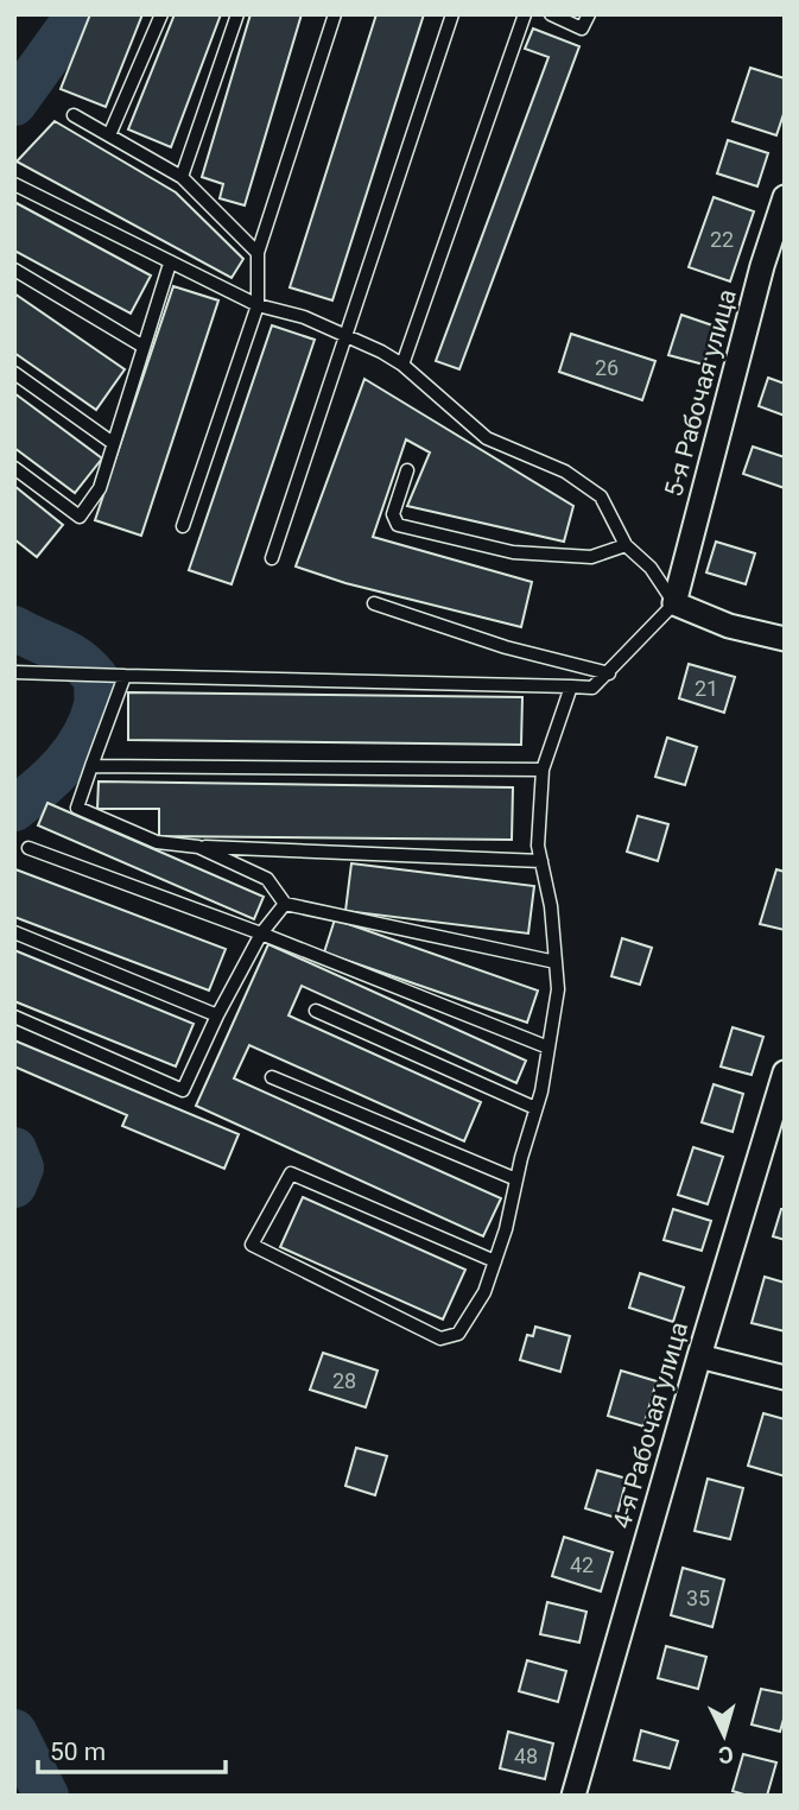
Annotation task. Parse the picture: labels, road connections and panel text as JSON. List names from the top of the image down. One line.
{"streets":{"street":["5-я Рабочая улица","4-я Рабочая улица"]},"house_numbers":["22","26","21","28","42","35","48"],"scale_bar":"50 m","north":"bottom"}
